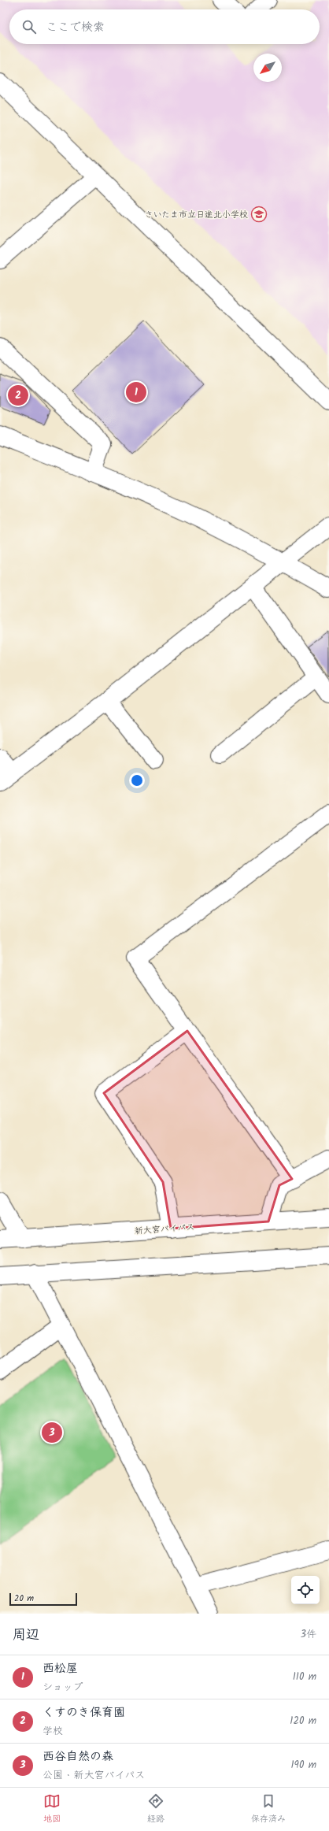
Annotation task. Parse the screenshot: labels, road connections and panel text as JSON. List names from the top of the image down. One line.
{"streets":{"main road":["新大宮バイパス"]},"places":{"school or university":["さいたま市立日進北小学校"]},"scale_bar":"20 m","north":"bottom left","page":{"search":"ここで検索","pins":["1","2","3"],"scale":"20 m","heading":["周辺","3件"],"list":[{"mark":"1","name":"西松屋","note":"ショップ","value":"110 m"},{"mark":"2","name":"くすのき保育園","note":"学校","value":"120 m"},{"mark":"3","name":"西谷自然の森","note":"公園 · 新大宮バイパス","value":"190 m"}],"nav":["地図","経路","保存済み"]}}
